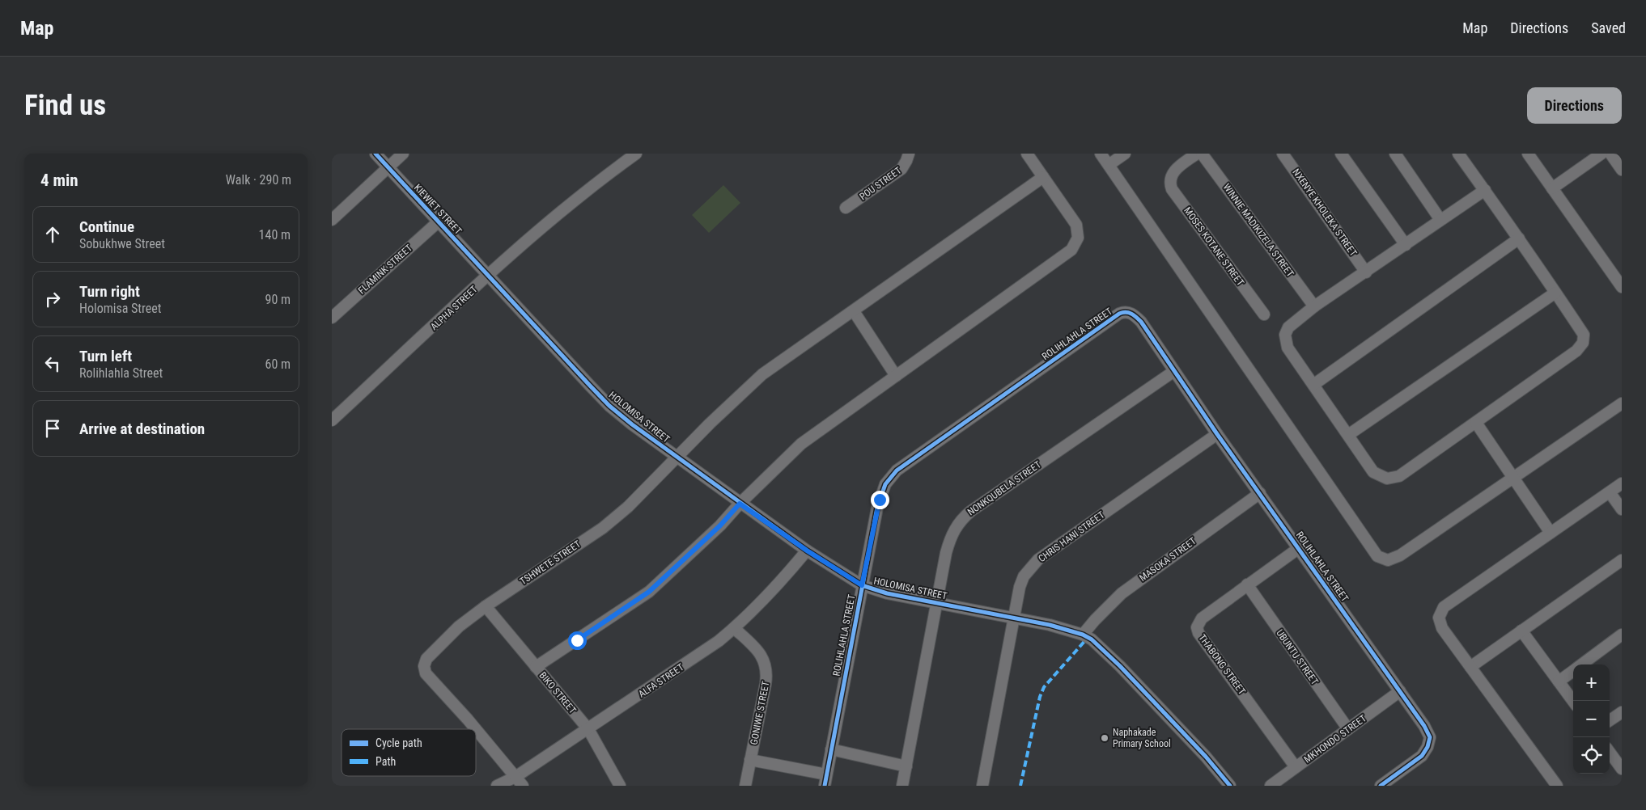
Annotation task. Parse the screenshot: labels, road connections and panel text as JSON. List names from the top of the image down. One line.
{"streets":{"street":["POU STREET","KIEWIET STREET","NXENYE KHOLEKA STREET","WINNIE MADIKIZELA STREET","MOSES KOTANE STREET","FLAMINK STREET","ALPHA STREET","ROLIHLAHLA STREET","HOLOMISA STREET","NONKQUBELA STREET","CHRIS HANI STREET","MASOKA STREET","TSHWETE STREET","UBUNTU STREET","THABONG STREET","ALFA STREET","BIKO STREET","GONIWE STREET","MKHONDO STREET"]},"crossings":[["KIEWIET STREET","FLAMINK STREET"],["KIEWIET STREET","ALPHA STREET"],["KIEWIET STREET","HOLOMISA STREET"],["ALPHA STREET","HOLOMISA STREET"],["ROLIHLAHLA STREET","HOLOMISA STREET"],["ROLIHLAHLA STREET","NONKQUBELA STREET"],["ROLIHLAHLA STREET","CHRIS HANI STREET"],["ROLIHLAHLA STREET","MASOKA STREET"],["ROLIHLAHLA STREET","THABONG STREET"],["ROLIHLAHLA STREET","MKHONDO STREET"],["HOLOMISA STREET","NONKQUBELA STREET"],["HOLOMISA STREET","CHRIS HANI STREET"],["HOLOMISA STREET","MASOKA STREET"],["HOLOMISA STREET","TSHWETE STREET"],["HOLOMISA STREET","ALFA STREET"],["TSHWETE STREET","ALFA STREET"],["TSHWETE STREET","BIKO STREET"],["UBUNTU STREET","THABONG STREET"],["UBUNTU STREET","MKHONDO STREET"],["THABONG STREET","MKHONDO STREET"],["ALFA STREET","BIKO STREET"],["ALFA STREET","GONIWE STREET"]],"places":["Naphakade Primary School"],"legend":["Cycle path","Path"],"page":{"header":"Map","nav":["Map","Directions","Saved"],"buttons":"Directions","title":"Find us","heading":["4 min","Walk · 290 m"],"list":[["Continue","Sobukhwe Street","140 m"],["Turn right","Holomisa Street","90 m"],["Turn left","Rolihlahla Street","60 m"],"Arrive at destination"],"map_buttons":["+","−"]}}
